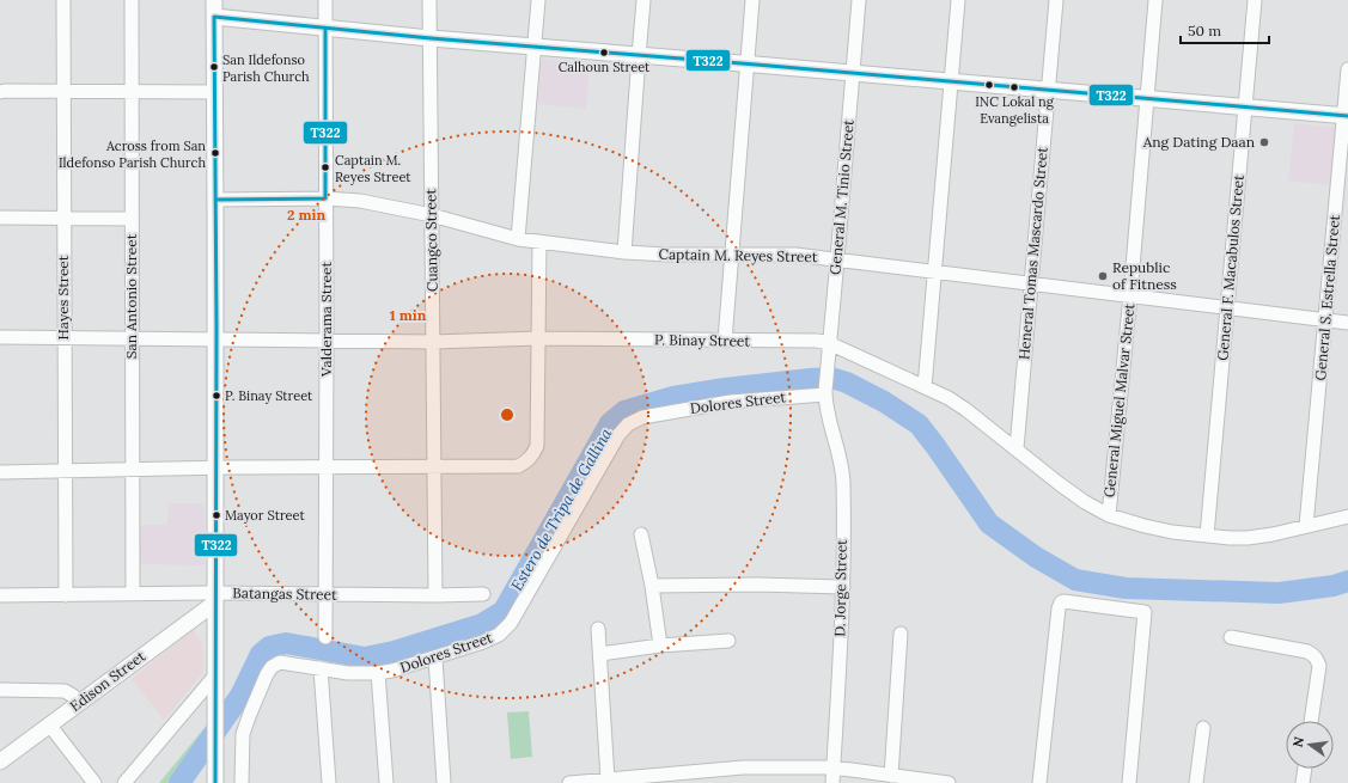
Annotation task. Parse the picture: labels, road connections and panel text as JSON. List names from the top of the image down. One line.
{"streets":{"main road":["Edison Street"],"street":["General M. Tinio Street","Cuangco Street","Heneral Tomas Mascardo Street","Captain M. Reyes Street","General F. Macabulos Street","San Antonio Street","Hayes Street","General S. Estrella Street","Valderama Street","P. Binay Street","General Miguel Malvar Street","Dolores Street","D. Jorge Street","Batangas Street"]},"crossings":[["General M. Tinio Street","Captain M. Reyes Street"],["General M. Tinio Street","P. Binay Street"],["General M. Tinio Street","Dolores Street"],["General M. Tinio Street","D. Jorge Street"],["Cuangco Street","Captain M. Reyes Street"],["Cuangco Street","P. Binay Street"],["Cuangco Street","Batangas Street"],["Heneral Tomas Mascardo Street","Captain M. Reyes Street"],["Heneral Tomas Mascardo Street","P. Binay Street"],["Captain M. Reyes Street","General F. Macabulos Street"],["Captain M. Reyes Street","General S. Estrella Street"],["Captain M. Reyes Street","Valderama Street"],["Captain M. Reyes Street","General Miguel Malvar Street"],["General F. Macabulos Street","P. Binay Street"],["San Antonio Street","P. Binay Street"],["San Antonio Street","Batangas Street"],["Hayes Street","P. Binay Street"],["Hayes Street","Batangas Street"],["General S. Estrella Street","P. Binay Street"],["Valderama Street","P. Binay Street"],["Valderama Street","Batangas Street"],["P. Binay Street","General Miguel Malvar Street"],["Dolores Street","D. Jorge Street"],["Batangas Street","Edison Street"]],"water":["Estero de Tripa de Gallina"],"places":["Calhoun Street","San Ildefonso Parish Church","INC Lokal ng Evangelista","Ang Dating Daan","Across from San Ildefonso Parish Church","Captain M. Reyes Street","Republic of Fitness","P. Binay Street","Mayor Street"],"lines":["transit line T322"],"scale_bar":"50 m","north":"left","rings":["2 min","1 min"]}
